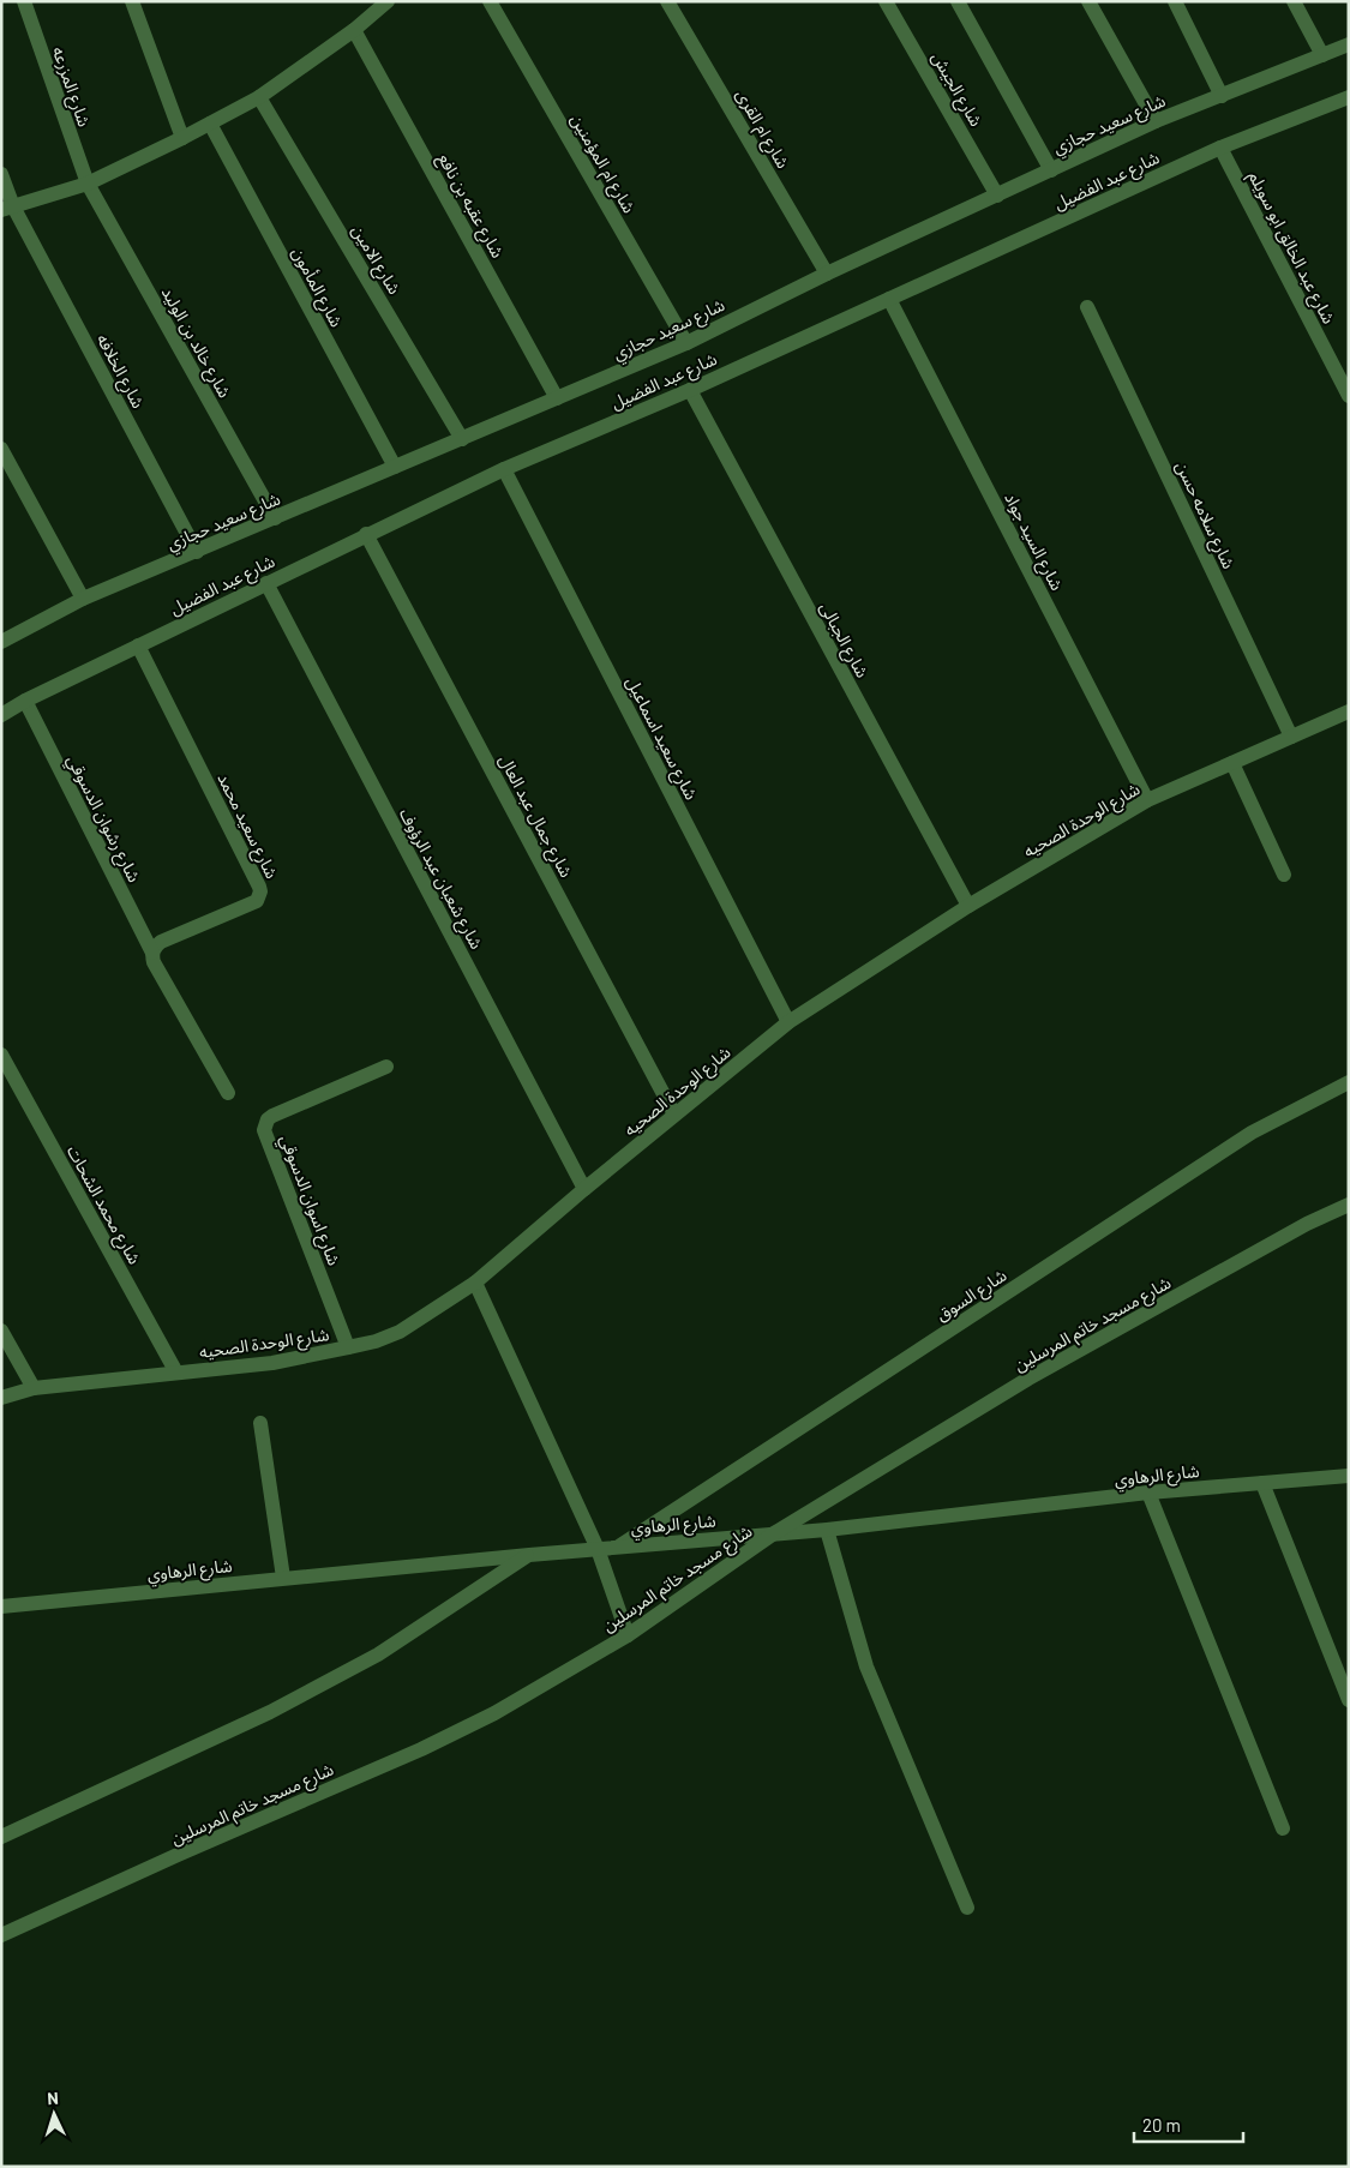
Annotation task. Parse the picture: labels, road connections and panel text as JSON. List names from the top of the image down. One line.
{"streets":{"street":["شارع المزرعه","شارع الجيش","شارع سعيد حجازي","شارع ام القرى","شارع ام المؤمنين","شارع عبد الفضيل","شارع عقبه بن نافع","شارع عبد الخالق ابو سويلم","شارع الامين","شارع المأمون","شارع خالد بن الوليد","شارع الخلافه","شارع سلامه حسن","شارع السيد جواد","شارع الجبالى","شارع سعيد اسماعيل","شارع جمال عبد العال","شارع رشوان الدسوقي","شارع الوحدة الصحيه","شارع سعيد محمد","شارع شعبان عبد الرؤوف","شارع اسوان الدسوقي","شارع محمد الشحات","شارع السوق","شارع مسجد خاتم المرسلين","شارع الرهاوي"]},"crossings":[["شارع المزرعه","شارع خالد بن الوليد"],["شارع الجيش","شارع سعيد حجازي"],["شارع سعيد حجازي","شارع ام القرى"],["شارع سعيد حجازي","شارع ام المؤمنين"],["شارع سعيد حجازي","شارع عقبه بن نافع"],["شارع سعيد حجازي","شارع الامين"],["شارع سعيد حجازي","شارع المأمون"],["شارع سعيد حجازي","شارع خالد بن الوليد"],["شارع سعيد حجازي","شارع الخلافه"],["شارع عبد الفضيل","شارع عبد الخالق ابو سويلم"],["شارع عبد الفضيل","شارع السيد جواد"],["شارع عبد الفضيل","شارع الجبالى"],["شارع عبد الفضيل","شارع سعيد اسماعيل"],["شارع عبد الفضيل","شارع جمال عبد العال"],["شارع عبد الفضيل","شارع رشوان الدسوقي"],["شارع عبد الفضيل","شارع سعيد محمد"],["شارع عبد الفضيل","شارع شعبان عبد الرؤوف"],["شارع سلامه حسن","شارع الوحدة الصحيه"],["شارع السيد جواد","شارع الوحدة الصحيه"],["شارع الجبالى","شارع الوحدة الصحيه"],["شارع سعيد اسماعيل","شارع الوحدة الصحيه"],["شارع جمال عبد العال","شارع الوحدة الصحيه"],["شارع رشوان الدسوقي","شارع سعيد محمد"],["شارع الوحدة الصحيه","شارع شعبان عبد الرؤوف"],["شارع الوحدة الصحيه","شارع اسوان الدسوقي"],["شارع الوحدة الصحيه","شارع محمد الشحات"],["شارع السوق","شارع الرهاوي"],["شارع مسجد خاتم المرسلين","شارع الرهاوي"]],"scale_bar":"20 m","north":"top"}
